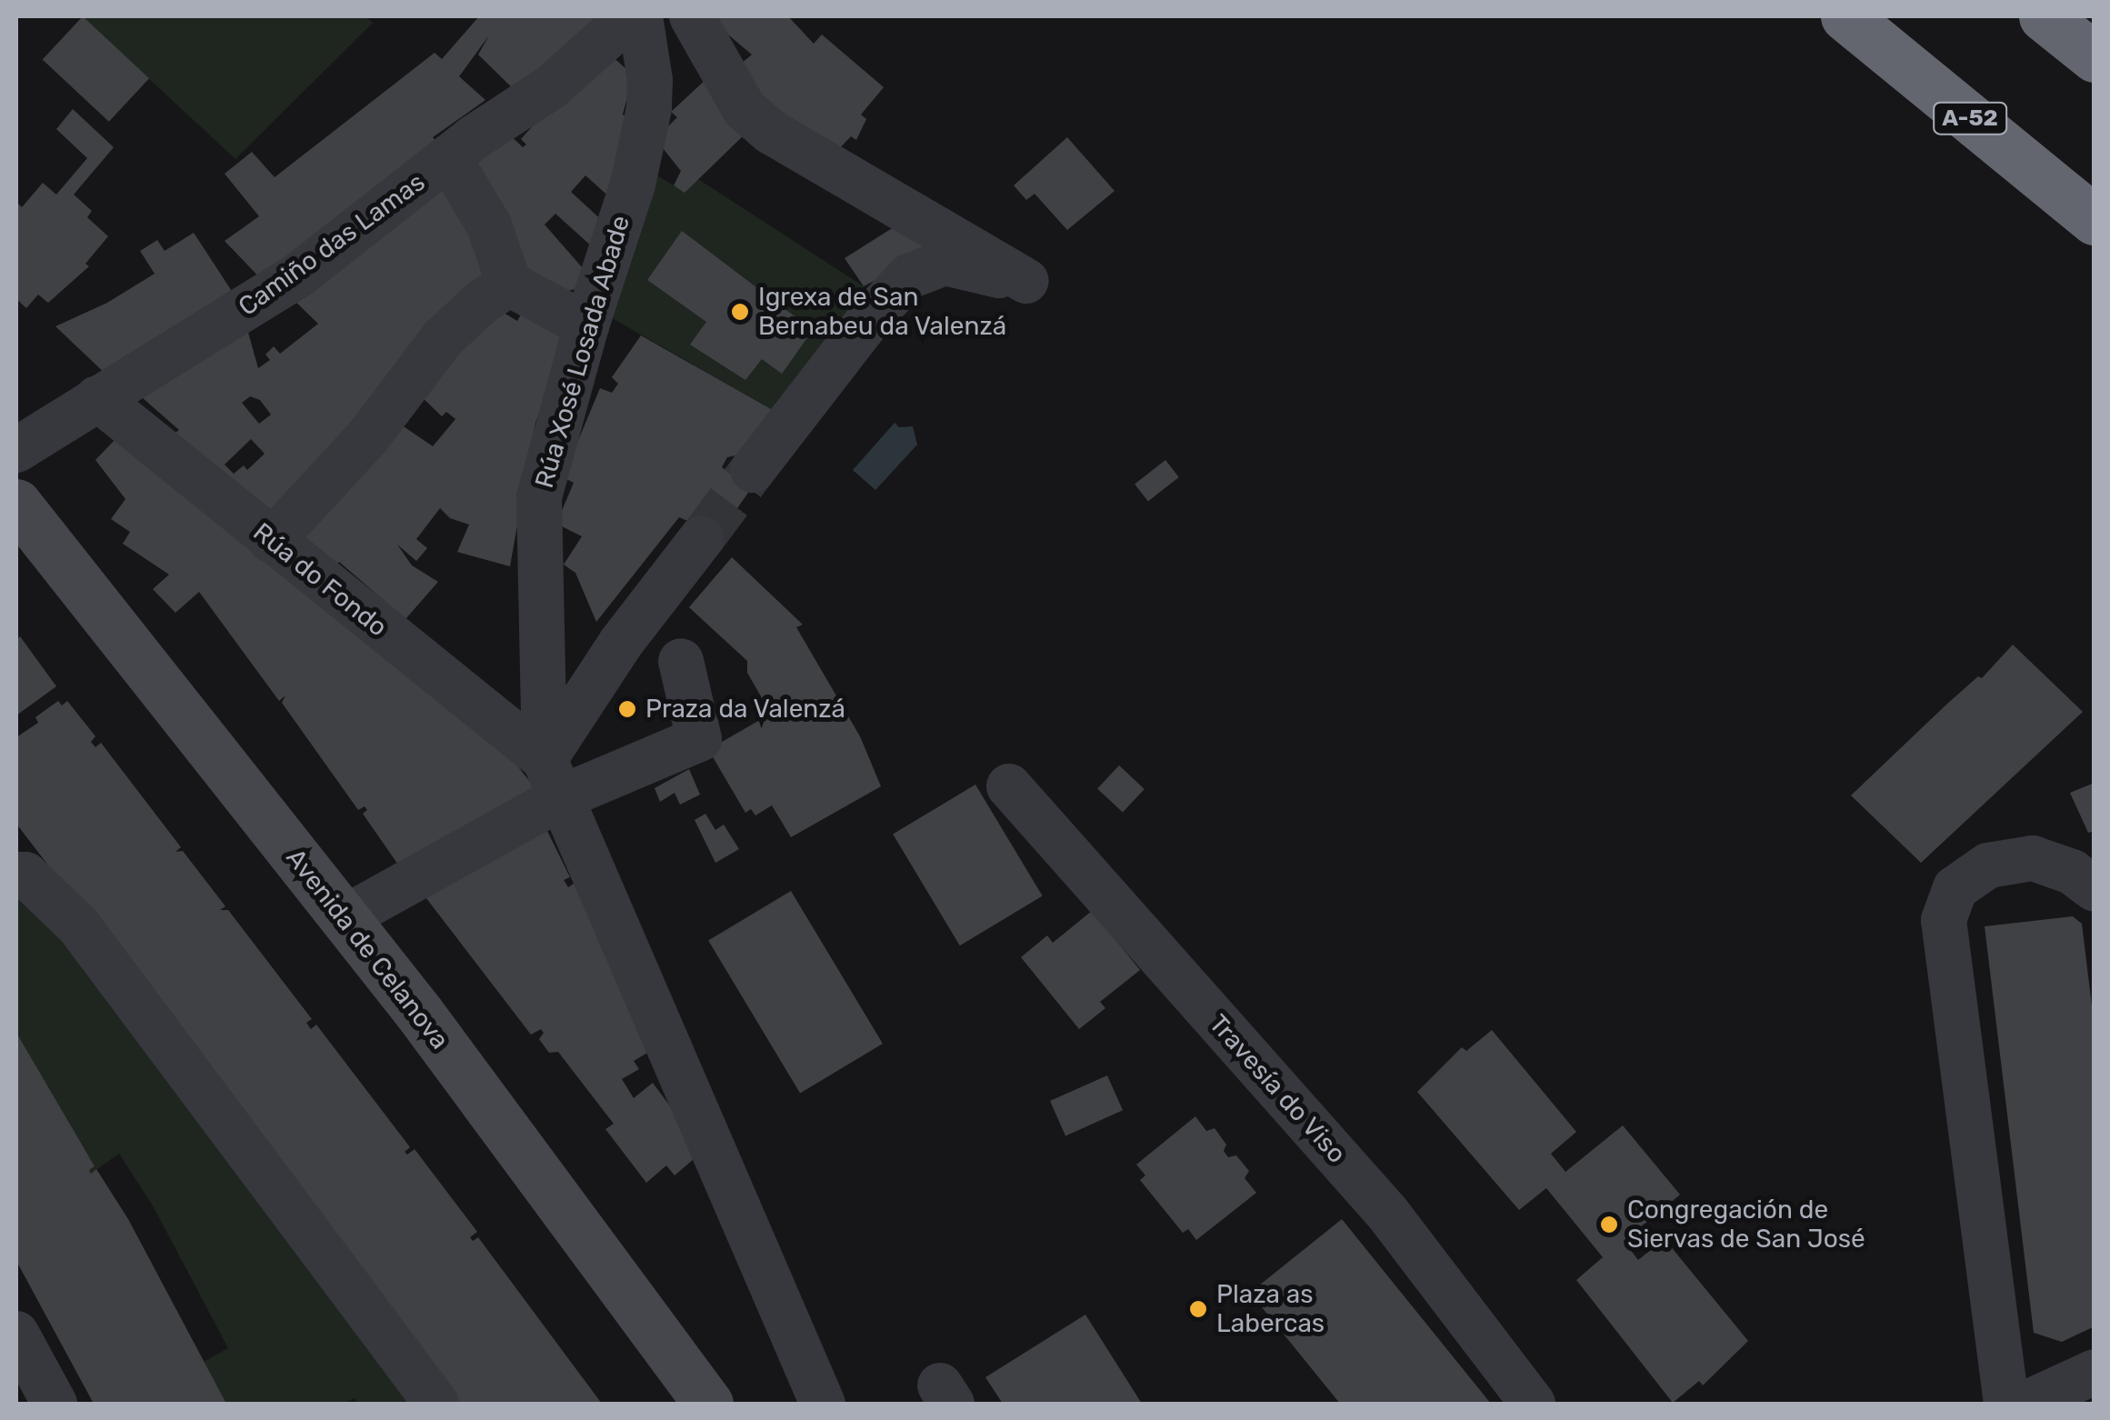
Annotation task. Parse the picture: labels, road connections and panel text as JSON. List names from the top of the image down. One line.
{"streets":{"highway":["A-52"],"street":["Camiño das Lamas","Rúa Xosé Losada Abade","Rúa do Fondo","Avenida de Celanova","Travesía do Viso"]},"crossings":[["Camiño das Lamas","Rúa do Fondo"],["Rúa Xosé Losada Abade","Rúa do Fondo"]],"places":["Igrexa de San Bernabeu da Valenzá","Praza da Valenzá","Congregación de Siervas de San José","Plaza as Labercas"]}
